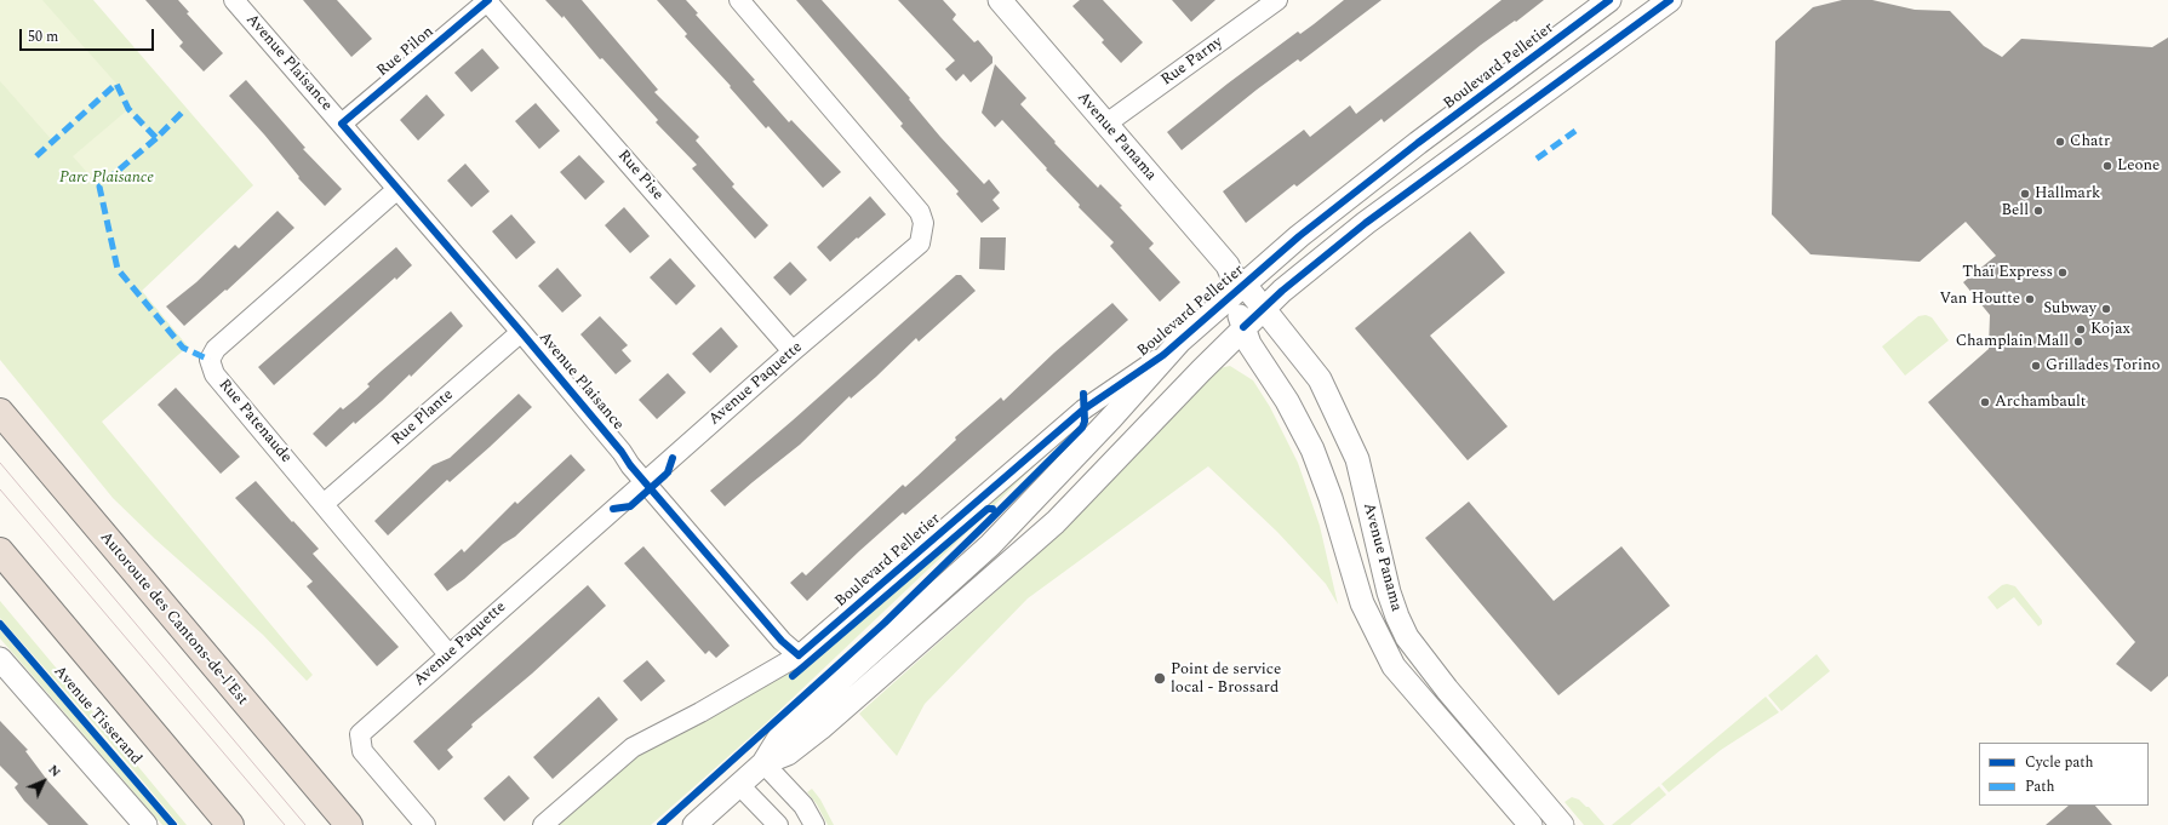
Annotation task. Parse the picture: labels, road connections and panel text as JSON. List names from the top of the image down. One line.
{"streets":{"highway":["Autoroute des Cantons-de-l'Est"],"street":["Rue Pilon","Rue Parny","Avenue Plaisance","Boulevard Pelletier","Avenue Panama","Rue Pise","Avenue Paquette","Rue Plante","Rue Patenaude"],"cycle path":["Avenue Tisserand"]},"crossings":[["Rue Pilon","Avenue Plaisance"],["Rue Pilon","Rue Pise"],["Rue Parny","Avenue Panama"],["Avenue Plaisance","Boulevard Pelletier"],["Avenue Plaisance","Avenue Paquette"],["Avenue Plaisance","Rue Plante"],["Avenue Plaisance","Rue Patenaude"],["Boulevard Pelletier","Avenue Panama"],["Rue Pise","Avenue Paquette"],["Avenue Paquette","Rue Patenaude"],["Rue Plante","Rue Patenaude"]],"parks":["Parc Plaisance"],"places":["Chatr","Leone","Hallmark","Bell","Thaï Express","Van Houtte","Subway","Kojax","Champlain Mall","Grillades Torino","Archambault","Point de service local - Brossard"],"legend":["Cycle path","Path"],"scale_bar":"50 m","north":"top right"}
